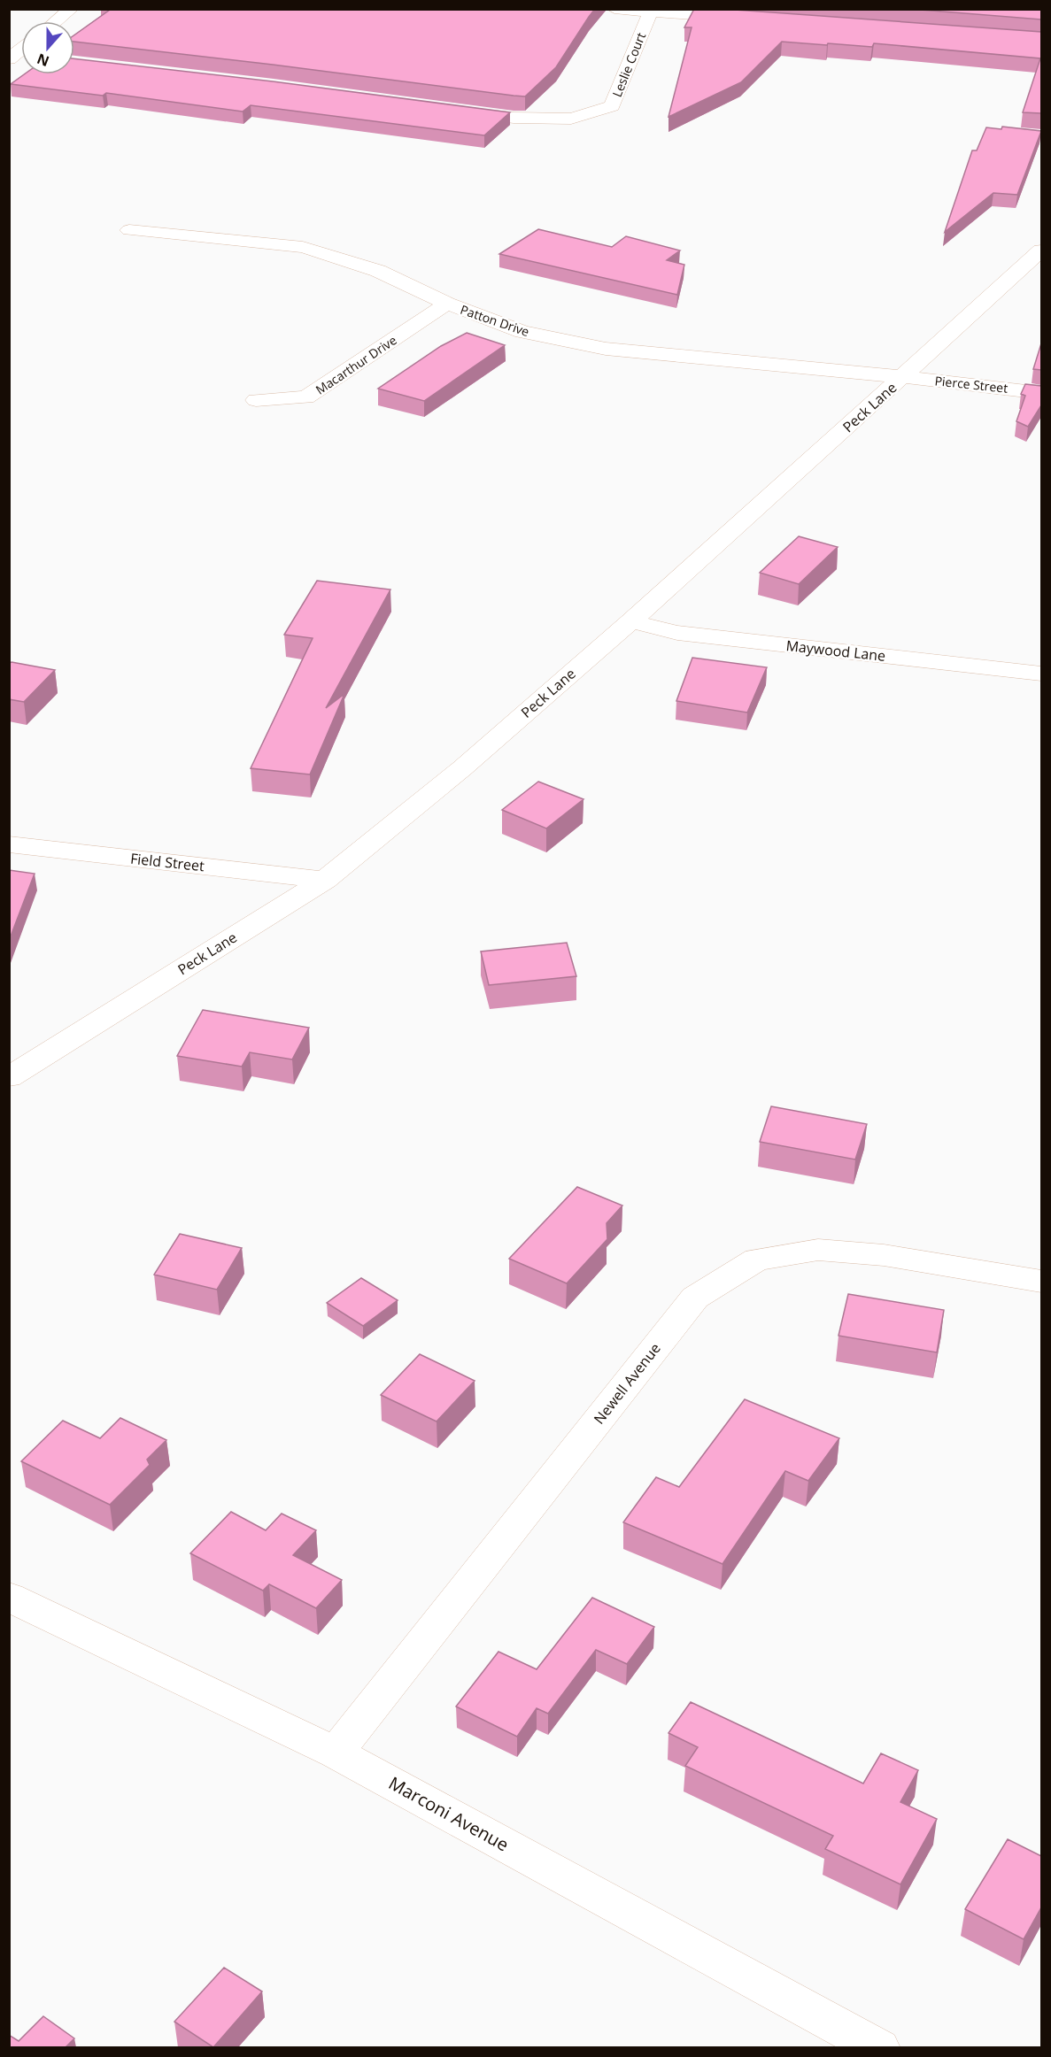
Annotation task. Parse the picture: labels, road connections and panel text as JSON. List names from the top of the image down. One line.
{"streets":{"street":["Leslie Court","Patton Drive","Macarthur Drive","Pierce Street","Peck Lane","Maywood Lane","Field Street","Newell Avenue","Marconi Avenue"]},"crossings":[["Patton Drive","Macarthur Drive"],["Patton Drive","Pierce Street"],["Patton Drive","Peck Lane"],["Pierce Street","Peck Lane"],["Peck Lane","Maywood Lane"],["Peck Lane","Field Street"],["Newell Avenue","Marconi Avenue"]],"north":"bottom"}
